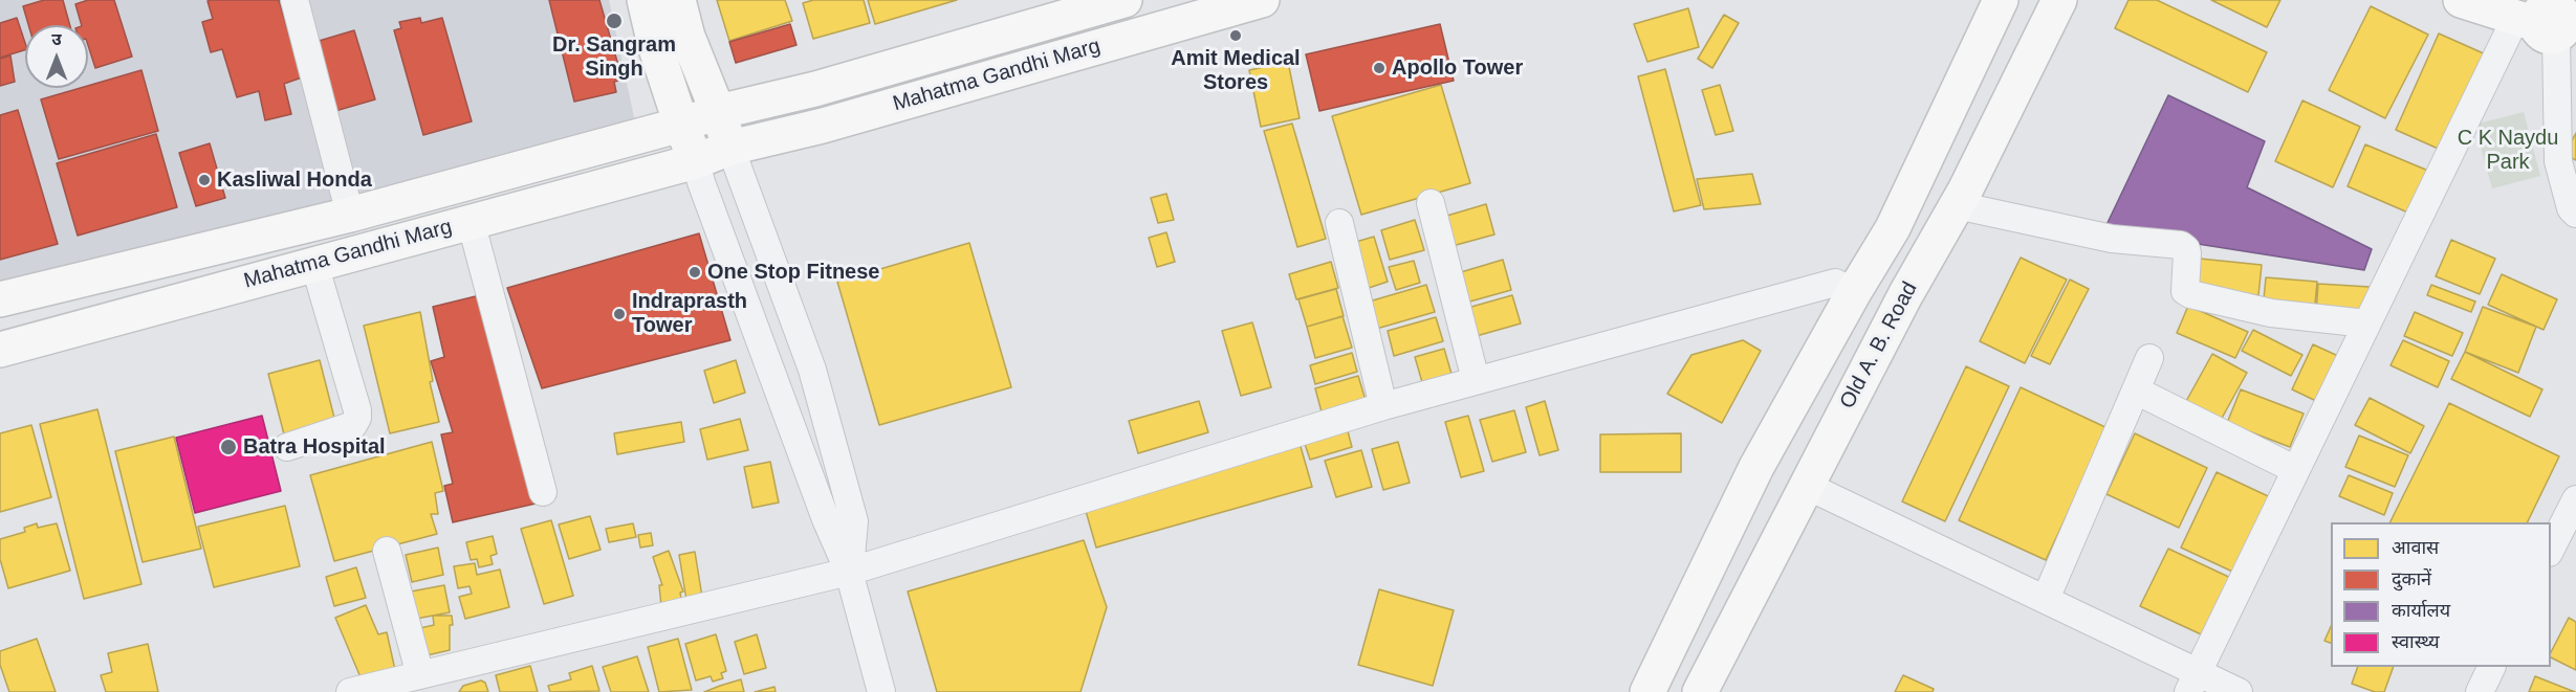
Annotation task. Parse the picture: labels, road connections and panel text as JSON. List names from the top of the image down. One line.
{"streets":{"main road":["Mahatma Gandhi Marg","Old A. B. Road"]},"parks":["C K Naydu Park"],"places":["Dr. Sangram Singh","Amit Medical Stores","Apollo Tower","Kasliwal Honda","One Stop Fitnese","Indraprasth Tower","Batra Hospital"],"legend":["आवास","दुकानें","कार्यालय","स्वास्थ्य"],"north":"top"}
